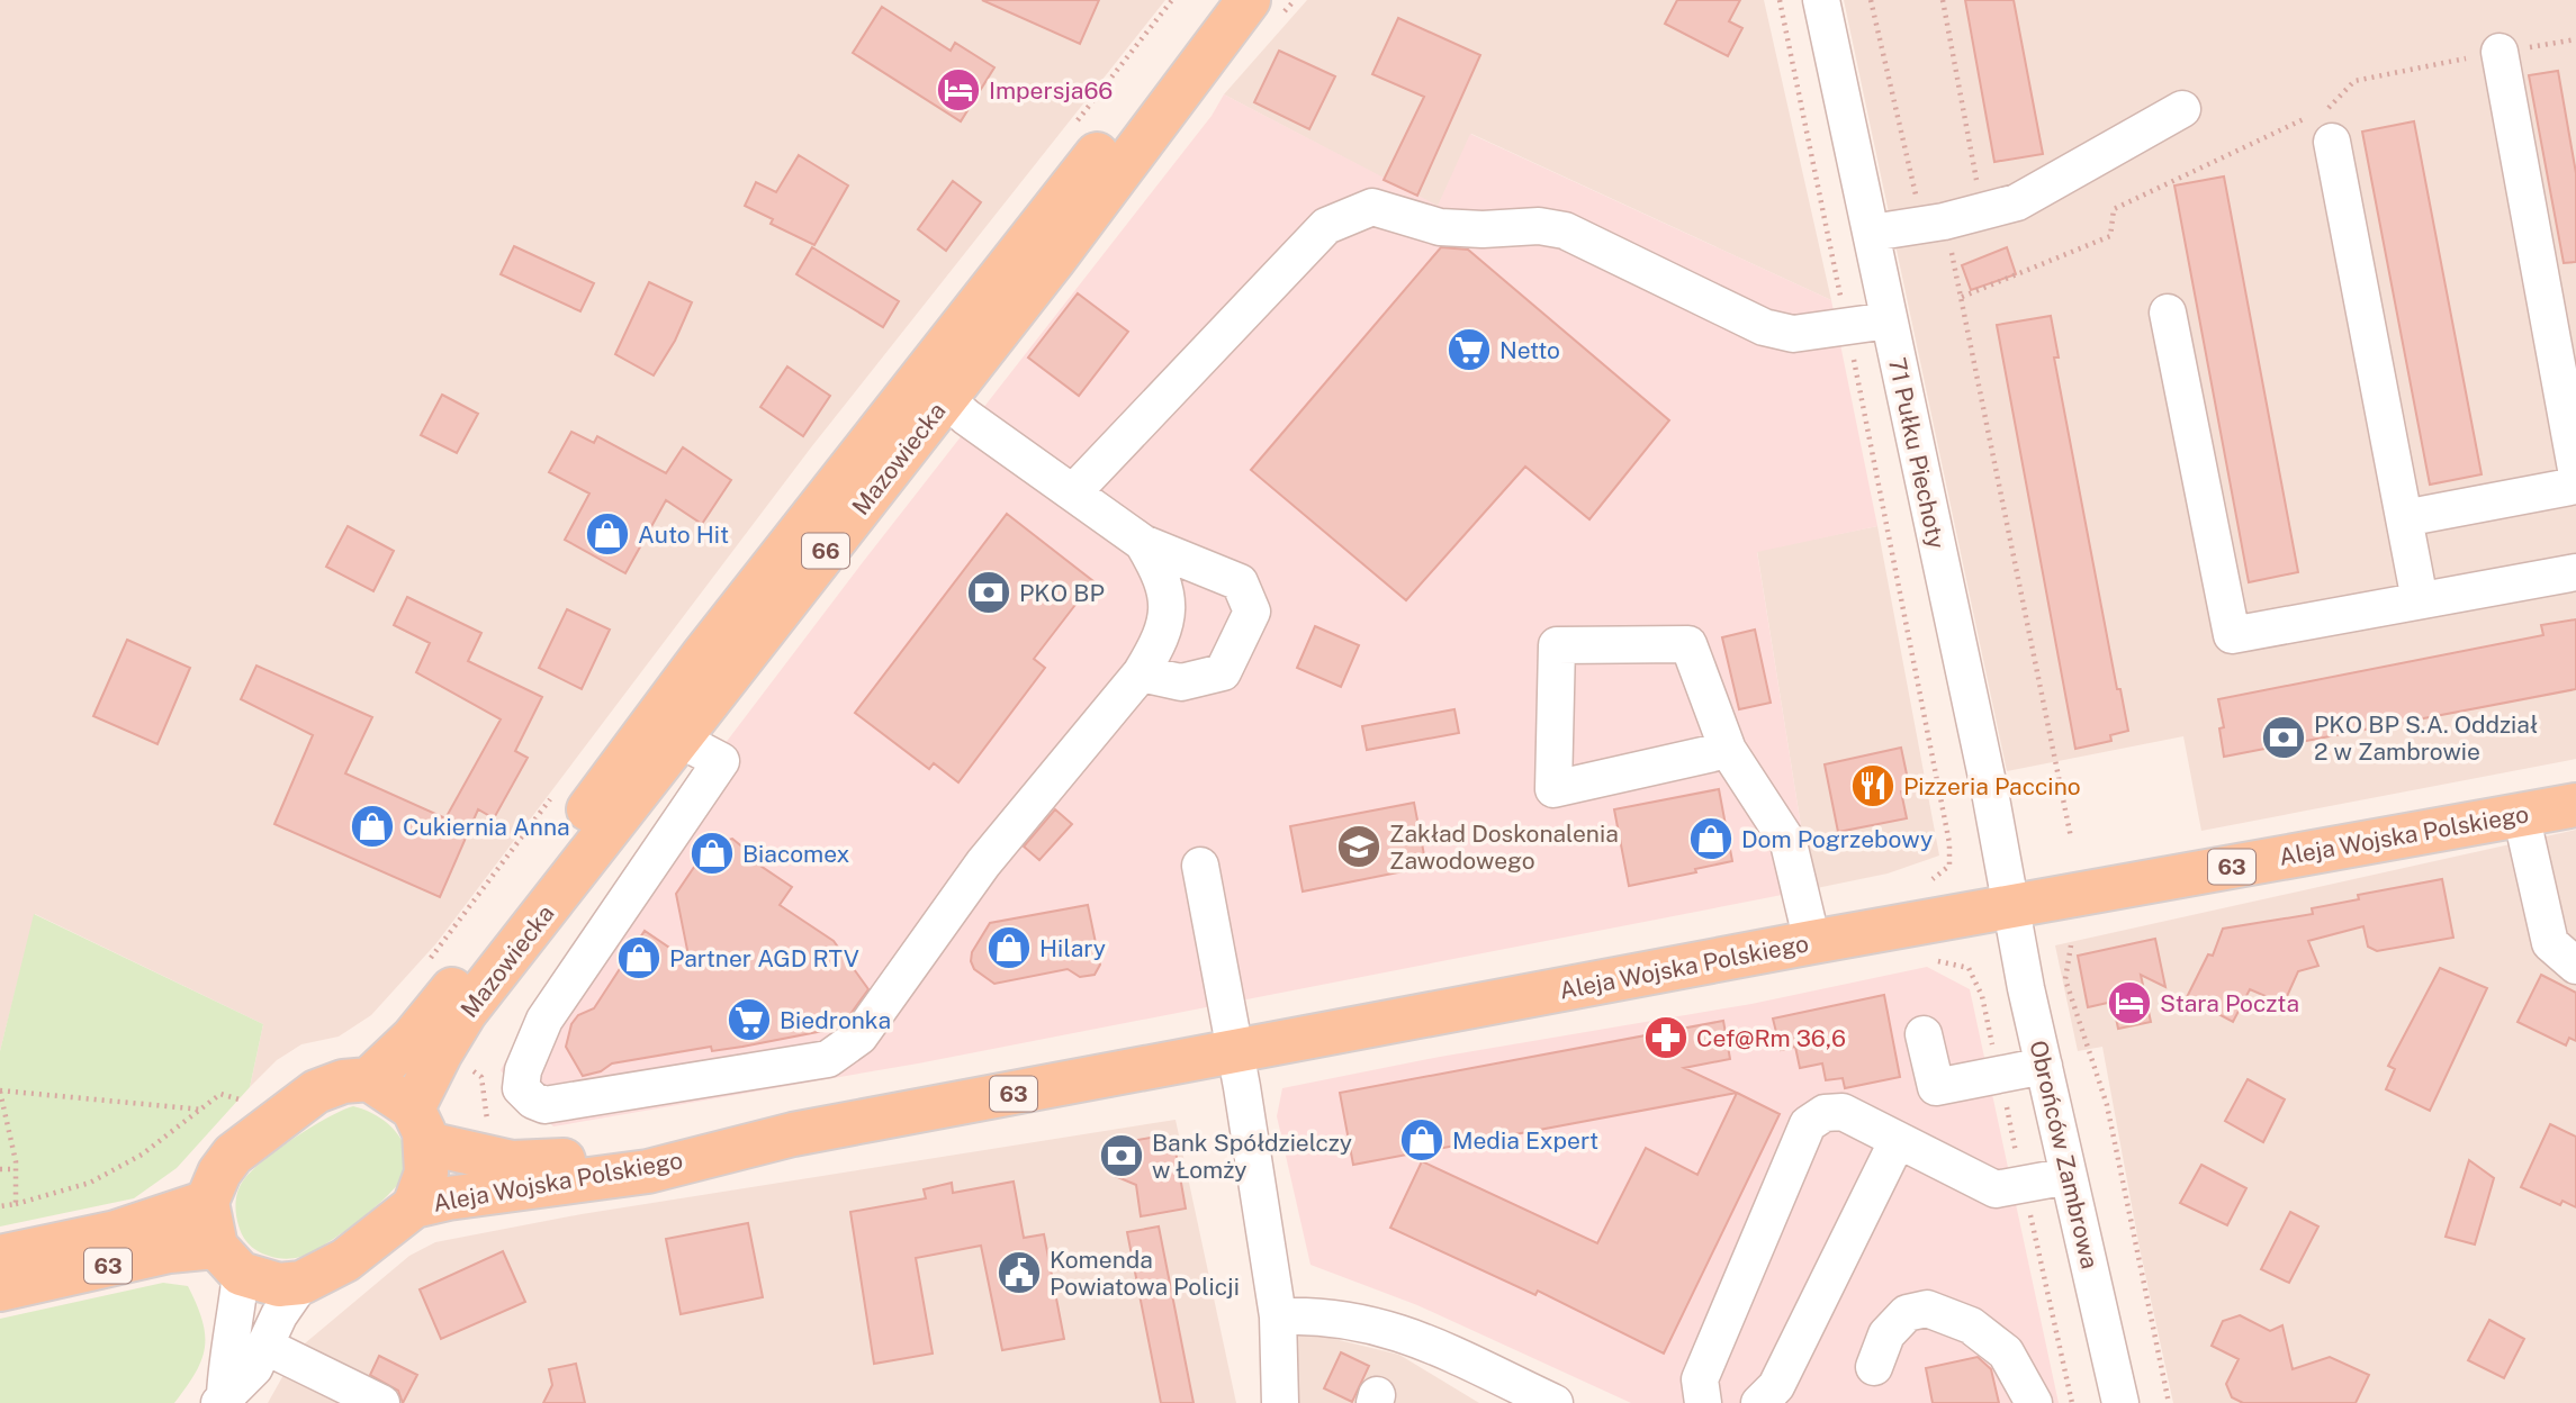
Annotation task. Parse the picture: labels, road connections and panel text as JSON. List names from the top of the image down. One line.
{"streets":{"main road":["Mazowiecka","66","Aleja Wojska Polskiego","63"],"street":["71 Pułku Piechoty","Obrońców Zambrowa"]},"crossings":[["71 Pułku Piechoty","Aleja Wojska Polskiego"],["71 Pułku Piechoty","Obrońców Zambrowa"],["Mazowiecka","Aleja Wojska Polskiego"],["Mazowiecka","63"],["Aleja Wojska Polskiego","63"],["Aleja Wojska Polskiego","Obrońców Zambrowa"]],"places":{"hotel":["Impersja66","Stara Poczta"],"supermarket":["Netto","Biedronka"],"shop":["Auto Hit","Cukiernia Anna","Dom Pogrzebowy","Biacomex","Hilary","Partner AGD RTV","Media Expert"],"bank":["PKO BP","PKO BP S.A. Oddział 2 w Zambrowie","Bank Spółdzielczy w Łomży"],"restaurant":["Pizzeria Paccino"],"school or university":["Zakład Doskonalenia Zawodowego"],"pharmacy":["Cef@Rm 36,6"],"public building":["Komenda Powiatowa Policji"]}}
